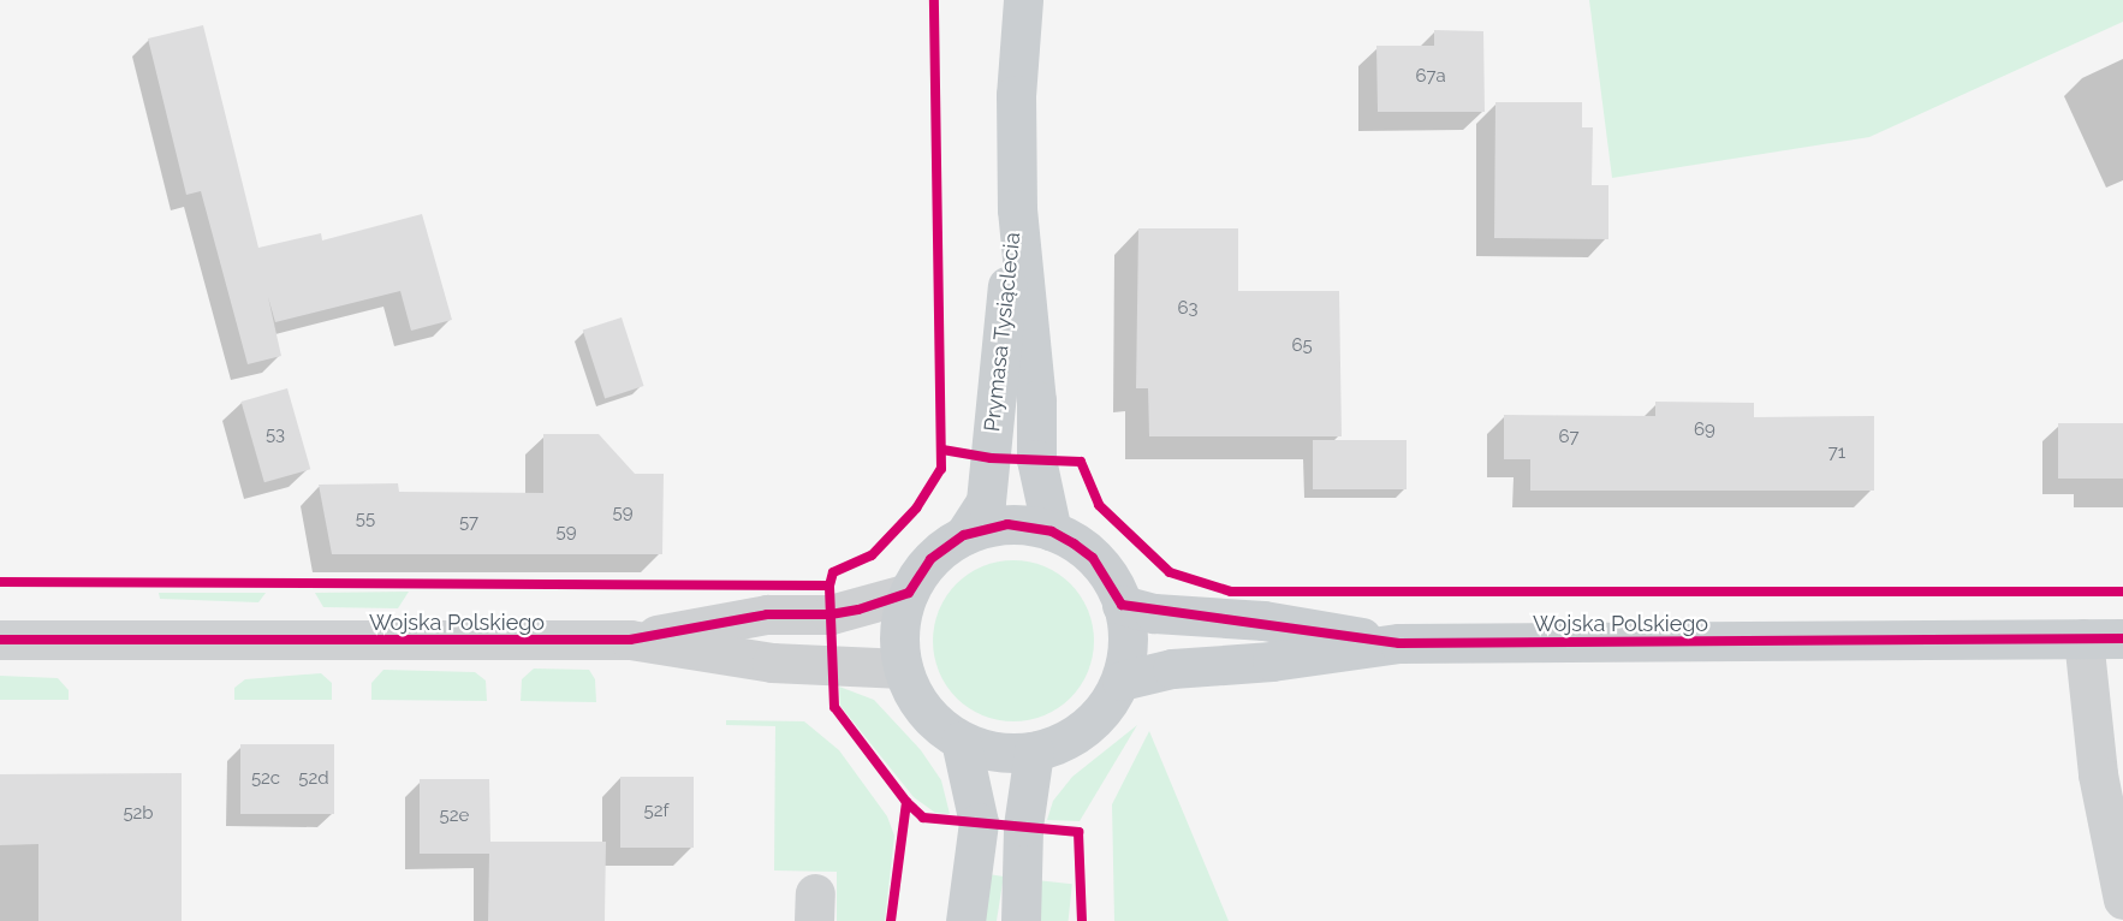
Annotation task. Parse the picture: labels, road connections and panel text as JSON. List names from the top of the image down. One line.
{"streets":{"main road":["Prymasa Tysiąclecia","Wojska Polskiego"]},"crossings":[["Prymasa Tysiąclecia","Wojska Polskiego"]],"house_numbers":["67a","63","65","69","53","67","71","59","55","57","59","52c","52d","52f","52b","52e"]}
